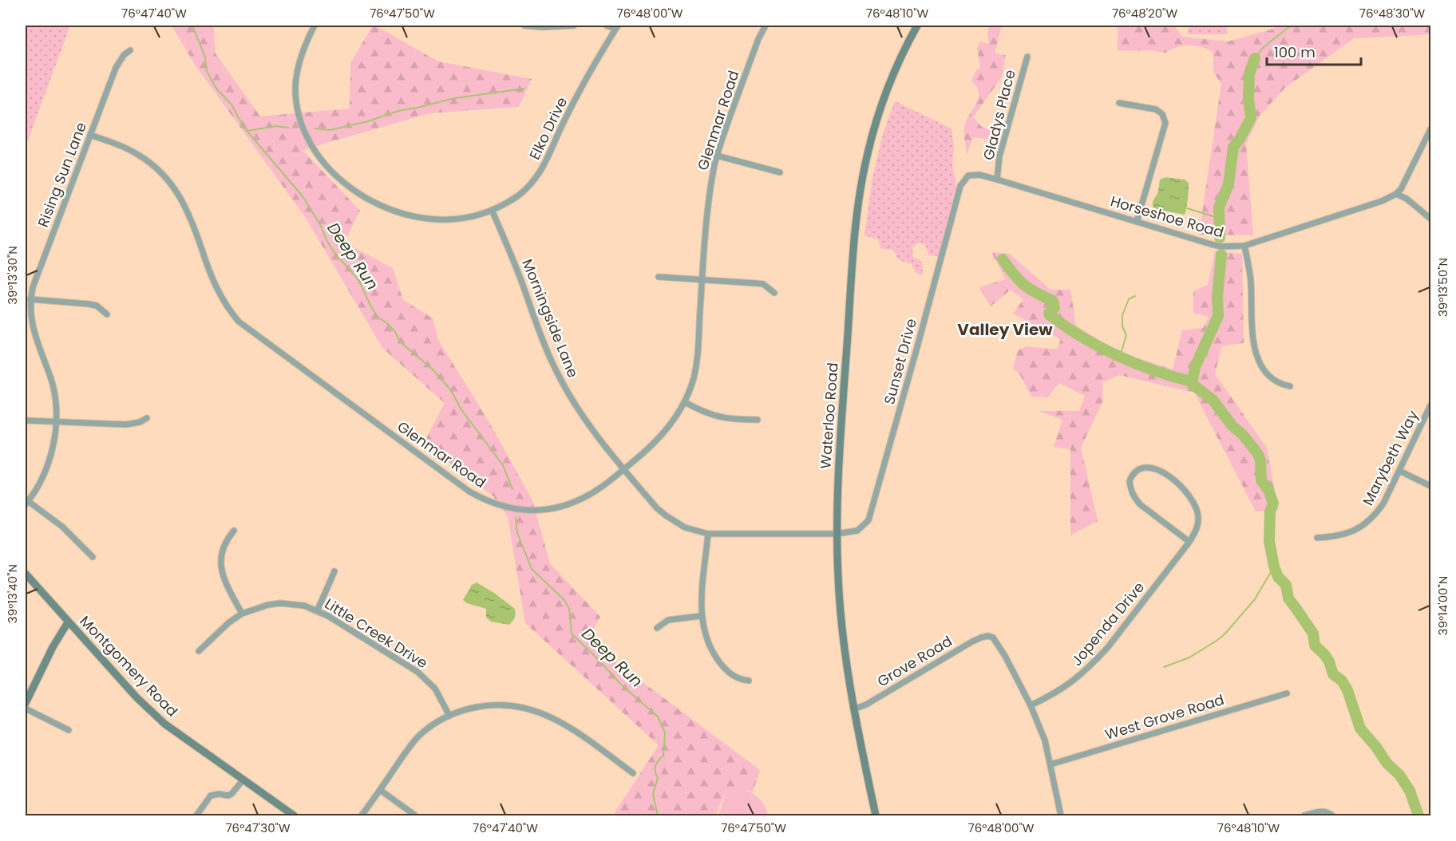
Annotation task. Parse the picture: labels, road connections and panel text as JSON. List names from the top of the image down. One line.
{"streets":{"main road":["Waterloo Road","Montgomery Road"],"street":["Gladys Place","Glenmar Road","Elko Drive","Rising Sun Lane","Horseshoe Road","Morningside Lane","Sunset Drive","Marybeth Way","Jopenda Drive","Little Creek Drive","Grove Road","West Grove Road"]},"crossings":[["Gladys Place","Horseshoe Road"],["Glenmar Road","Rising Sun Lane"],["Glenmar Road","Morningside Lane"],["Elko Drive","Morningside Lane"],["Horseshoe Road","Sunset Drive"],["Morningside Lane","Sunset Drive"],["Morningside Lane","Waterloo Road"],["Sunset Drive","Waterloo Road"],["Waterloo Road","Grove Road"],["Jopenda Drive","Grove Road"]],"districts":["Valley View"],"water":["Deep Run"],"scale_bar":"100 m","coordinates":["76°47'40\"W","76°47'50\"W","76°48'00\"W","76°48'10\"W","76°48'20\"W","76°48'30\"W","39°13'30\"N","39°13'50\"N","39°13'40\"N","39°14'00\"N","76°47'30\"W"]}
